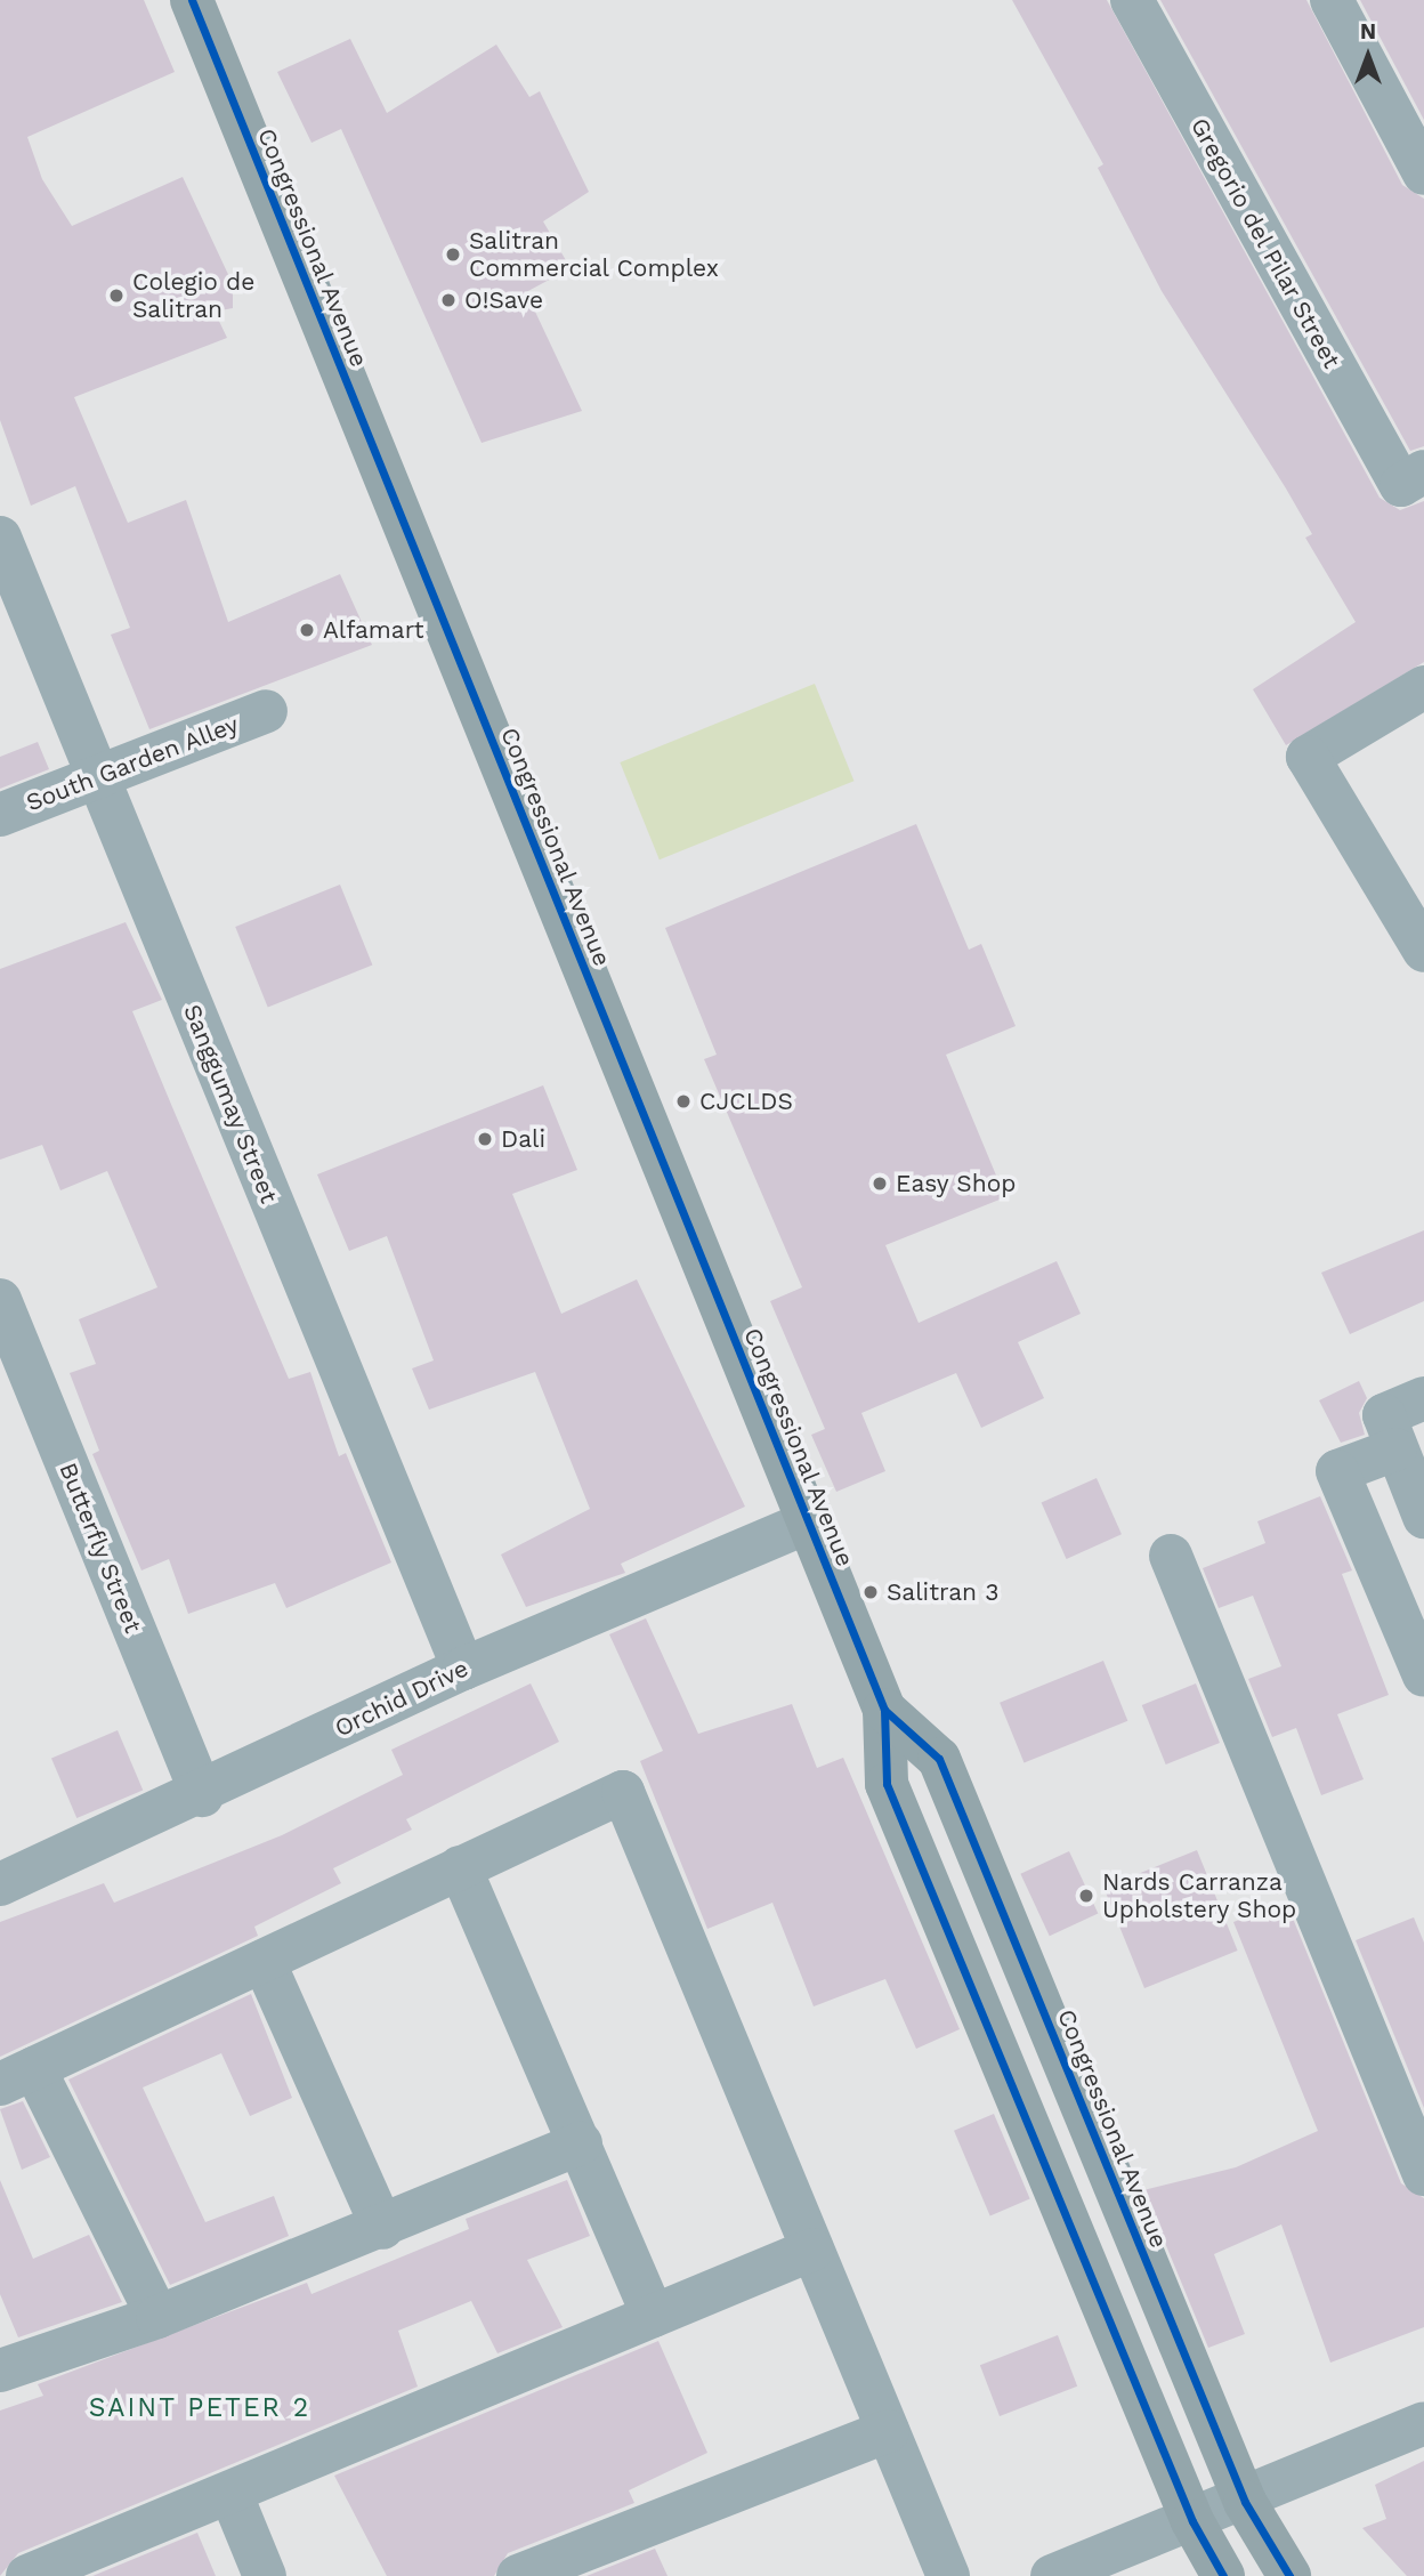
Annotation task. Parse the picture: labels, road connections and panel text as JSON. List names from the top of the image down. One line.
{"streets":{"main road":["Congressional Avenue"],"street":["Gregorio del Pilar Street","South Garden Alley","Sanggumay Street","Butterfly Street","Orchid Drive"]},"crossings":[["Congressional Avenue","Orchid Drive"],["South Garden Alley","Sanggumay Street"],["Sanggumay Street","Orchid Drive"],["Butterfly Street","Orchid Drive"]],"districts":["SAINT PETER 2"],"places":["Salitran Commercial Complex","Colegio de Salitran","O!Save","Alfamart","CJCLDS","Dali","Easy Shop","Salitran 3","Nards Carranza Upholstery Shop"],"north":"top"}
